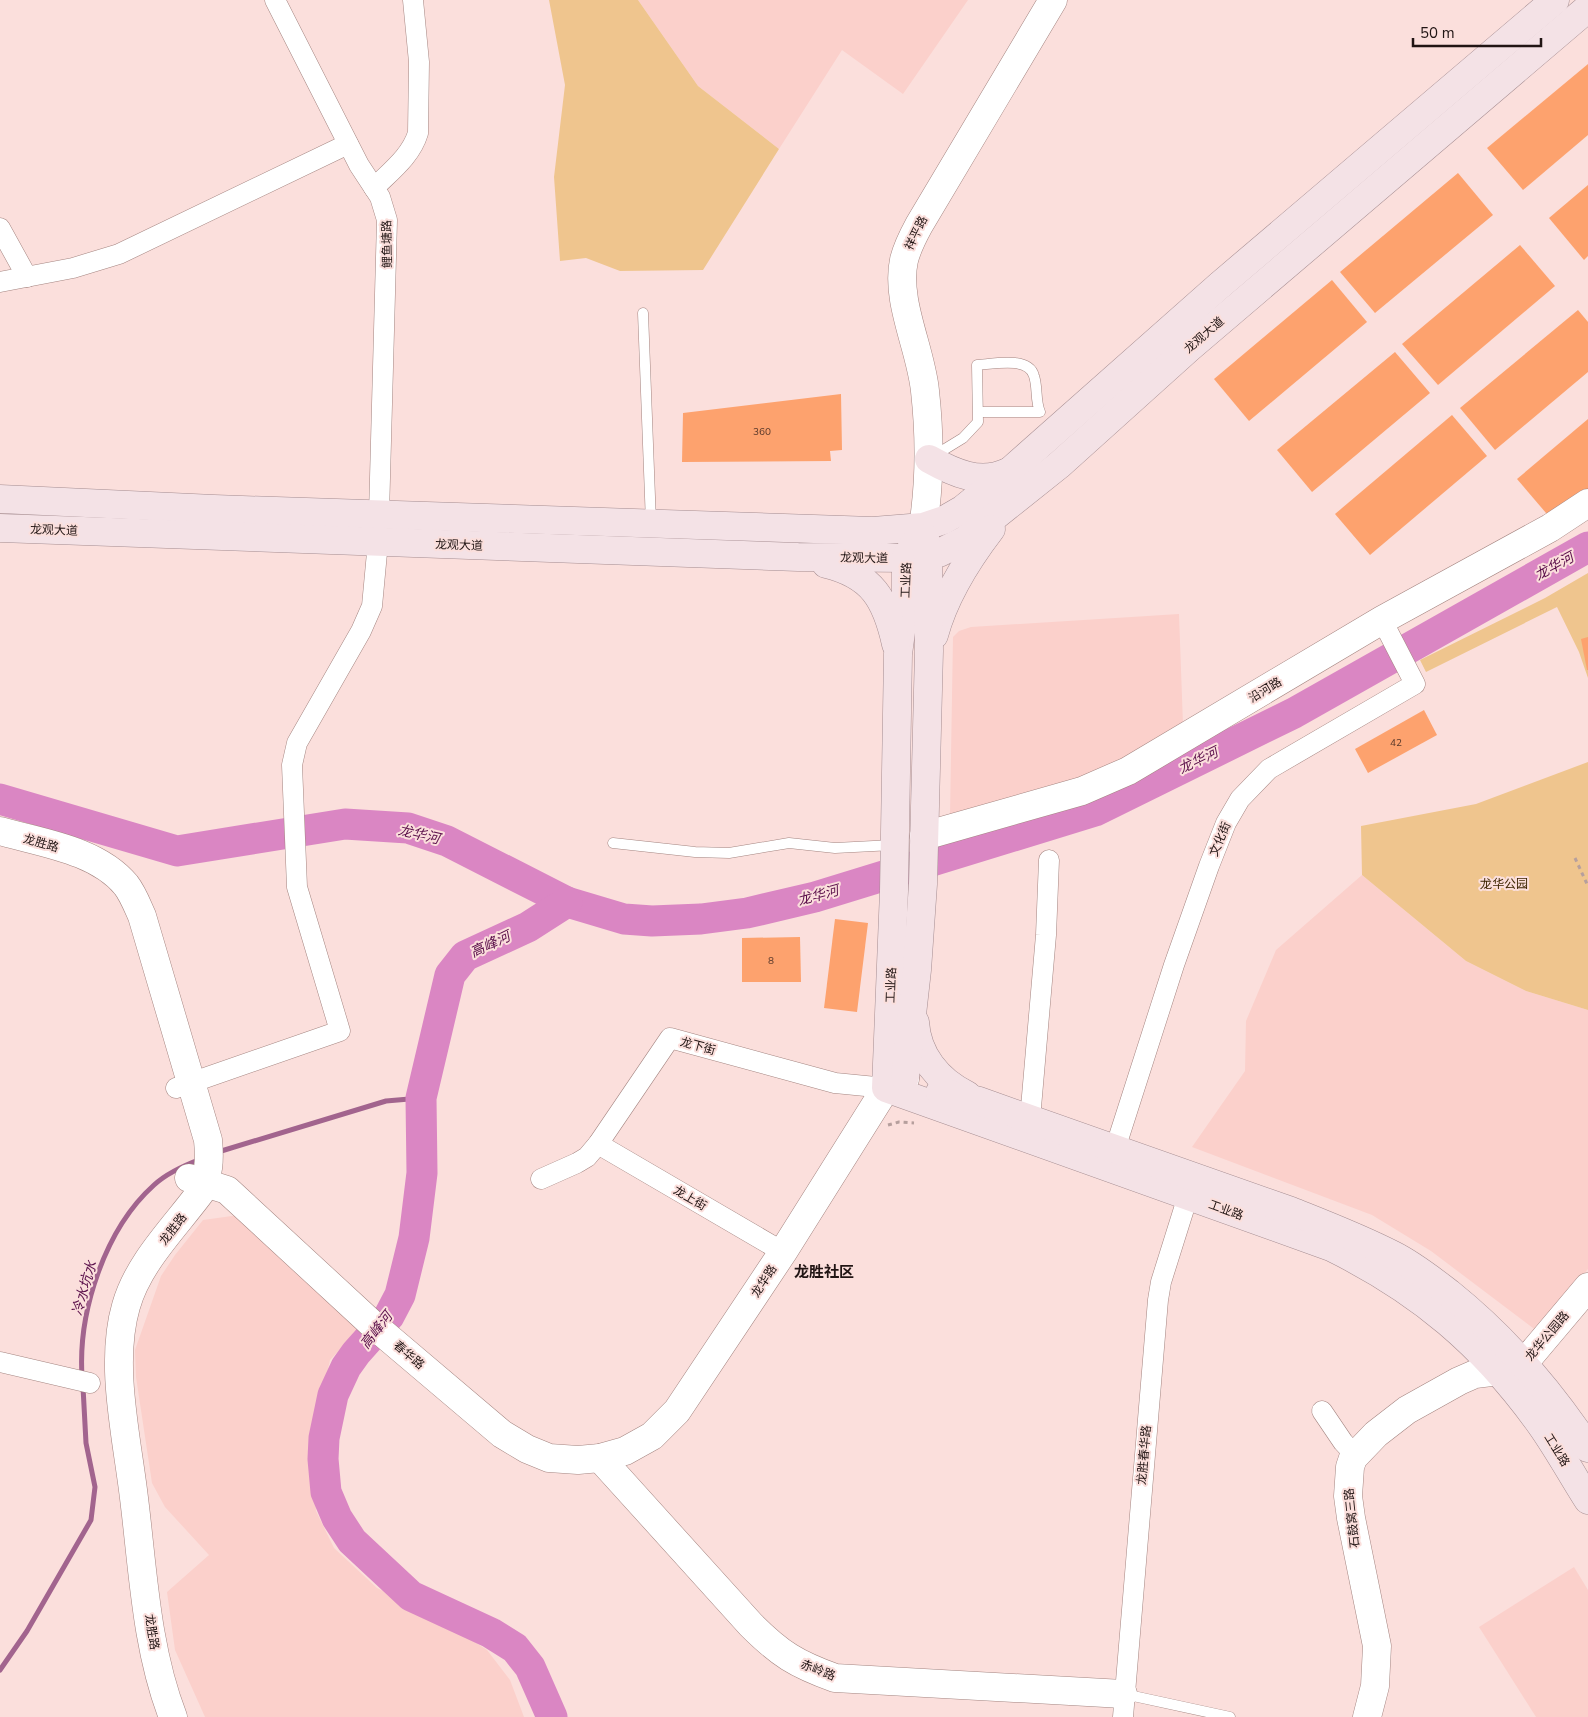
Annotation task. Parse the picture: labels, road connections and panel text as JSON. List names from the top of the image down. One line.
{"streets":{"main road":["龙观大道","工业路"],"street":["祥平路","鲤鱼塘路","沿河路","文化街","龙胜路","龙下街","龙上街","龙华路","龙华公园路","春华路","龙胜春华路","石鼓窝三路","赤岭路"]},"crossings":[["祥平路","工业路"],["龙观大道","工业路"],["工业路","沿河路"],["工业路","文化街"],["工业路","龙下街"],["工业路","龙华路"],["工业路","龙华公园路"],["工业路","龙胜春华路"],["沿河路","文化街"],["龙胜路","春华路"],["龙下街","龙上街"],["龙下街","龙华路"],["龙上街","龙华路"],["龙华路","春华路"],["龙华路","赤岭路"],["春华路","赤岭路"],["龙胜春华路","赤岭路"]],"districts":["龙胜社区"],"water":["龙华河","高峰河","冷水坑水"],"parks":["龙华公园"],"house_numbers":["360","42","8"],"scale_bar":"50 m"}
